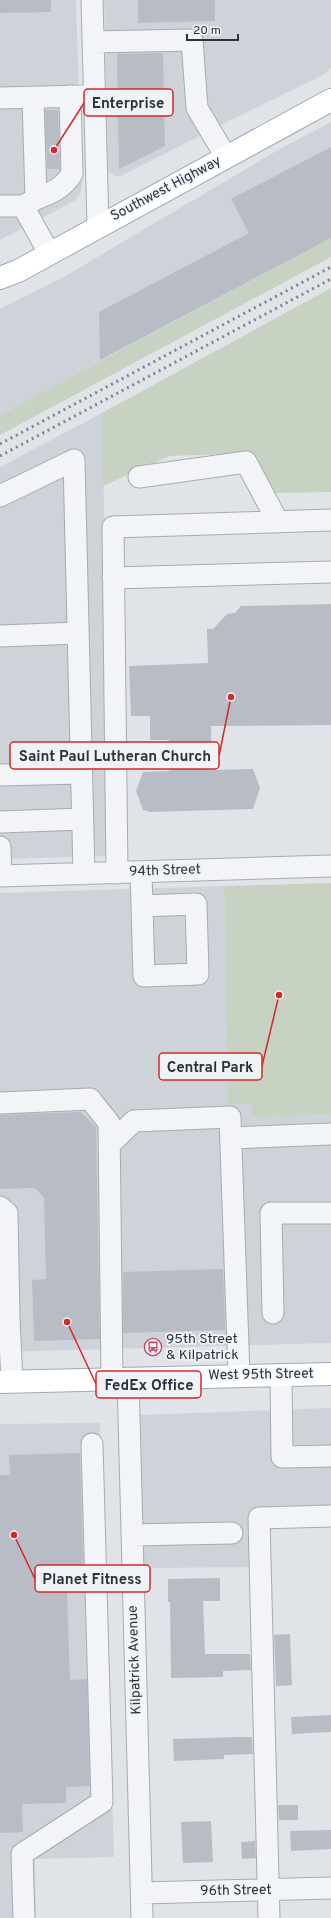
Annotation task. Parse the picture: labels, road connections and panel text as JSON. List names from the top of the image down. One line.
{"streets":{"main road":["Southwest Highway","West 95th Street"],"street":["94th Street","Kilpatrick Avenue","96th Street"]},"crossings":[["West 95th Street","Kilpatrick Avenue"],["Kilpatrick Avenue","96th Street"]],"places":{"other":["Enterprise","Saint Paul Lutheran Church","Central Park","FedEx Office","Planet Fitness"],"bus stop":["95th Street & Kilpatrick"]},"scale_bar":"20 m"}
